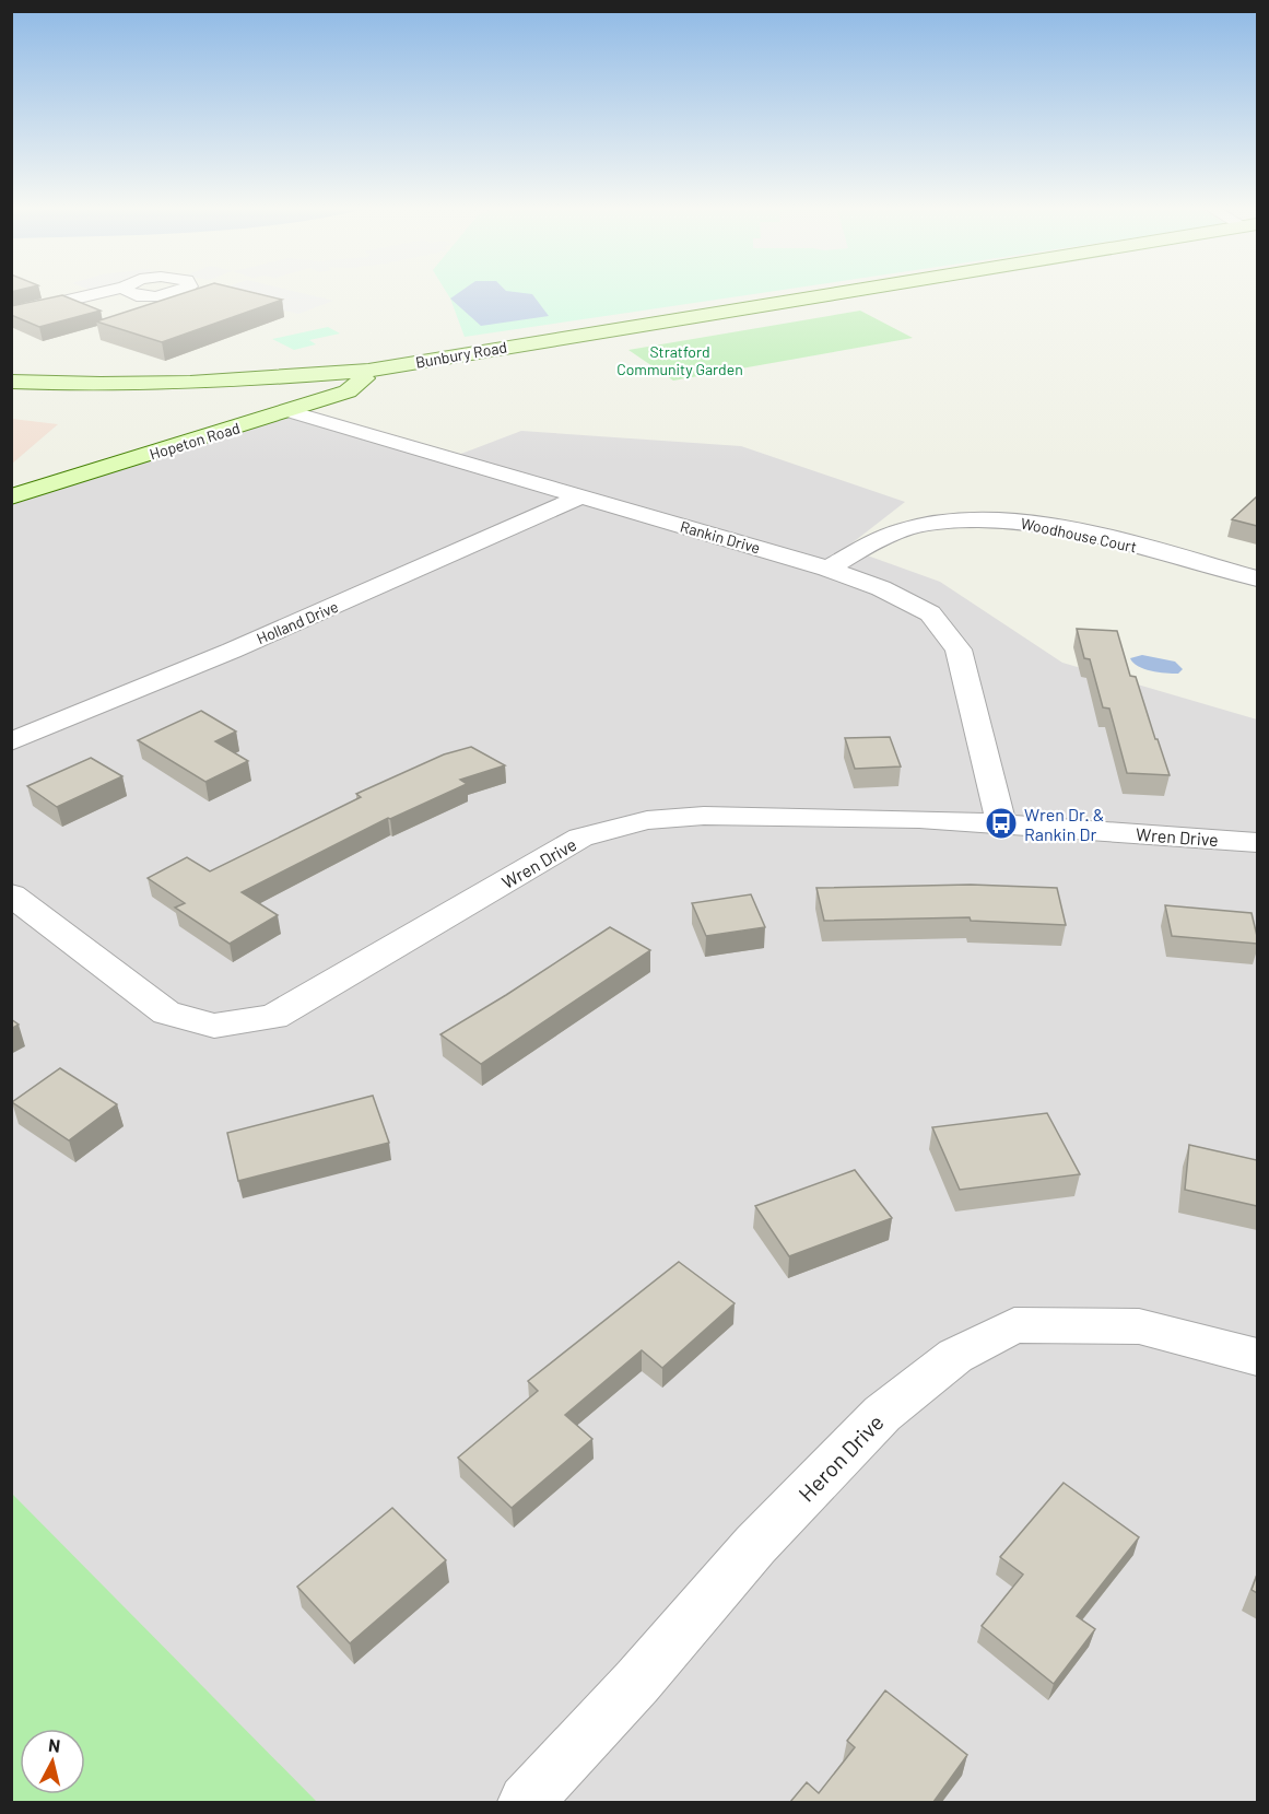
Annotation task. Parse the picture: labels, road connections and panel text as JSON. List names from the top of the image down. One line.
{"streets":{"main road":["Bunbury Road","Hopeton Road"],"street":["Woodhouse Court","Rankin Drive","Holland Drive","Wren Drive","Heron Drive"]},"crossings":[["Bunbury Road","Hopeton Road"],["Hopeton Road","Rankin Drive"],["Woodhouse Court","Rankin Drive"],["Rankin Drive","Holland Drive"],["Rankin Drive","Wren Drive"]],"parks":["Stratford Community Garden"],"places":{"bus stop":["Wren Dr. & Rankin Dr"]},"north":"top"}
